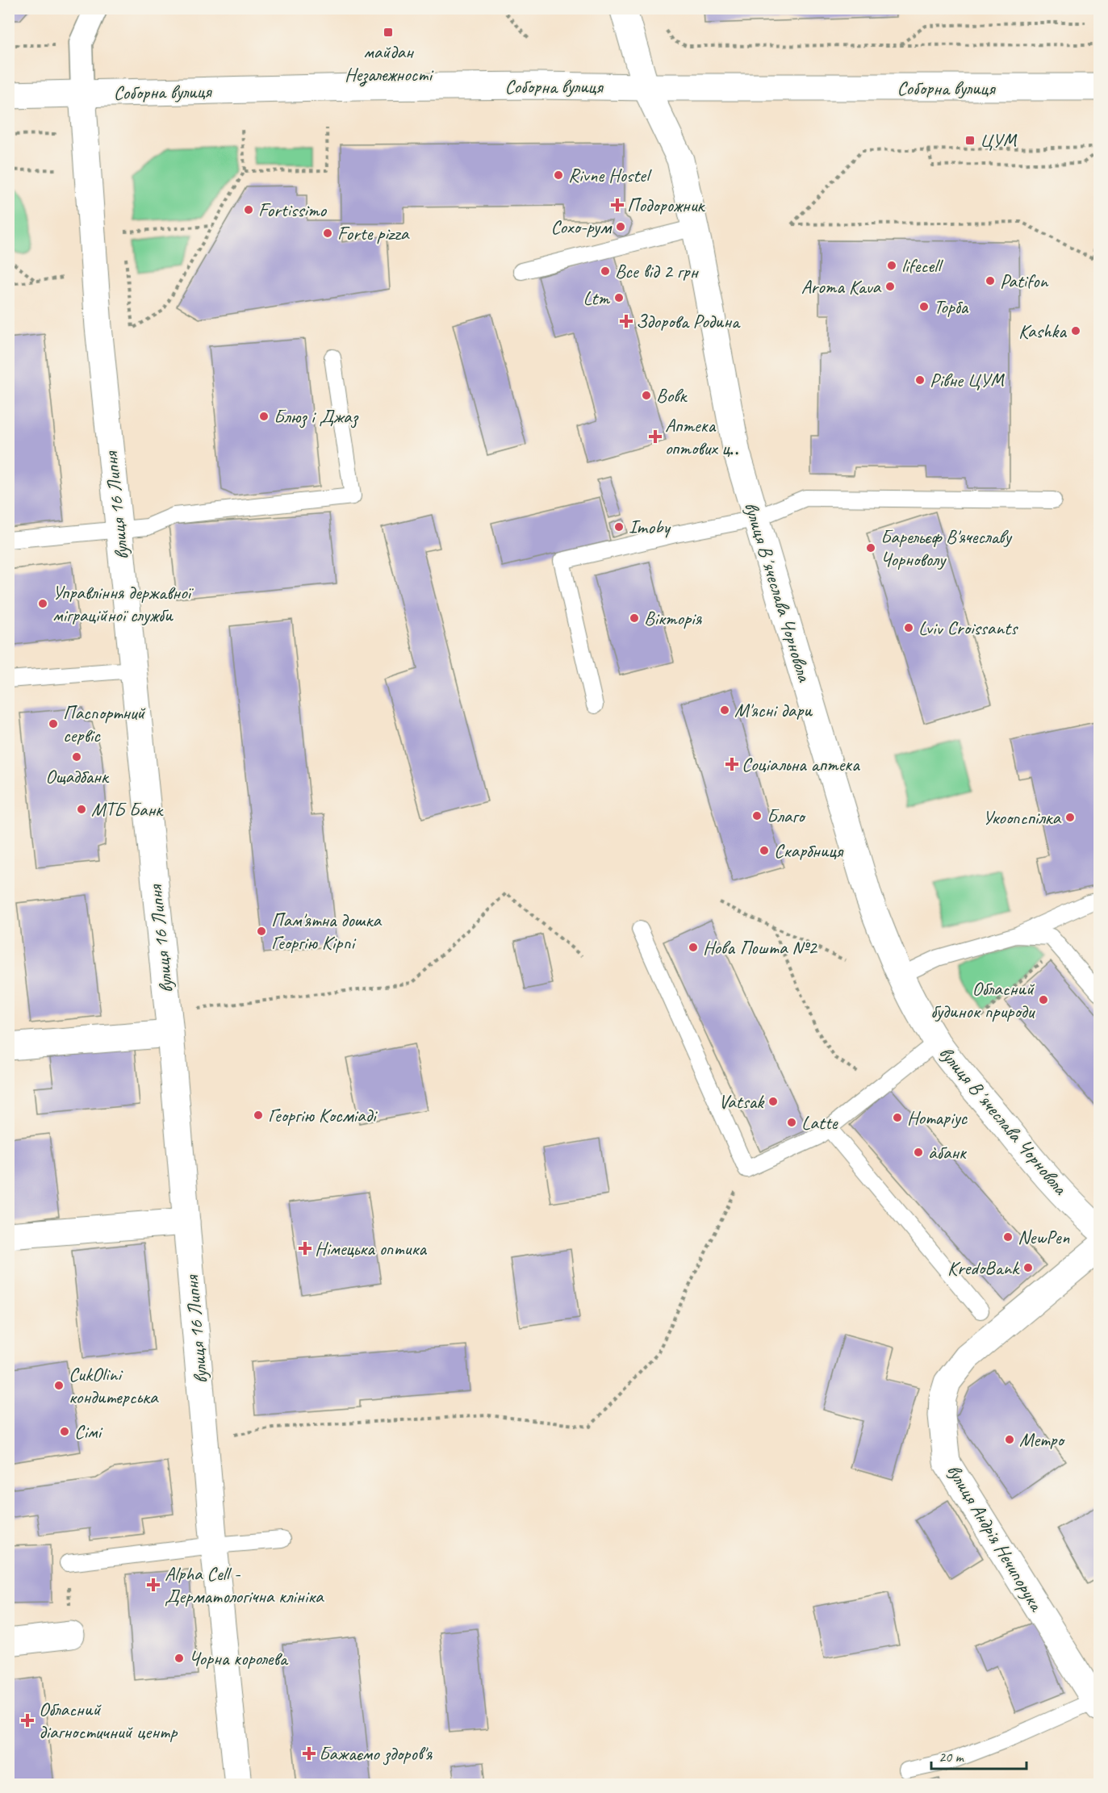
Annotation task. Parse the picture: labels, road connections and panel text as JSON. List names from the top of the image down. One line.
{"streets":{"street":["Соборна вулиця","вулиця 16 Липня","вулиця Вʼячеслава Чорновола","вулиця Андрія Нечипорука"]},"crossings":[["Соборна вулиця","вулиця 16 Липня"],["Соборна вулиця","вулиця Вʼячеслава Чорновола"]],"places":{"transit":["майдан Незалежності","ЦУМ"],"other":["Rivne Hostel","Fortissimo","Сохо-рум","Forte pizza","lifecell","Все від 2 грн","Patifon","Aroma Kava","Ltm","Торба","Kashka","Рівне ЦУМ","Вовк","Блюз і Джаз","Imoby","Барельєф В'ячеславу Чорноволу","Управління державної міграційної служби","Вікторія","Lviv Croissants","М'ясні дари","Паспортний сервіс","Ощадбанк","МТБ Банк","Благо","Укоопспілка","Скарбниця","Пам'ятна дошка Георгію Кірпі","Нова Пошта №2","Обласний будинок природи","Vatsak","Георгію Косміаді","Нотаріус","Latte","а̀банк","NewPen","KredoBank","CukOlini кондитерська","Сімі","Метро","Чорна королева"],"health":["Подорожник","Здорова Родина","Аптека оптових ц‥","Соціальна аптека","Німецька оптика","Alpha Cell - Дерматологічна клініка","Обласний діагностичний центр","Бажаємо здоров'я"]},"scale_bar":"20 m"}
